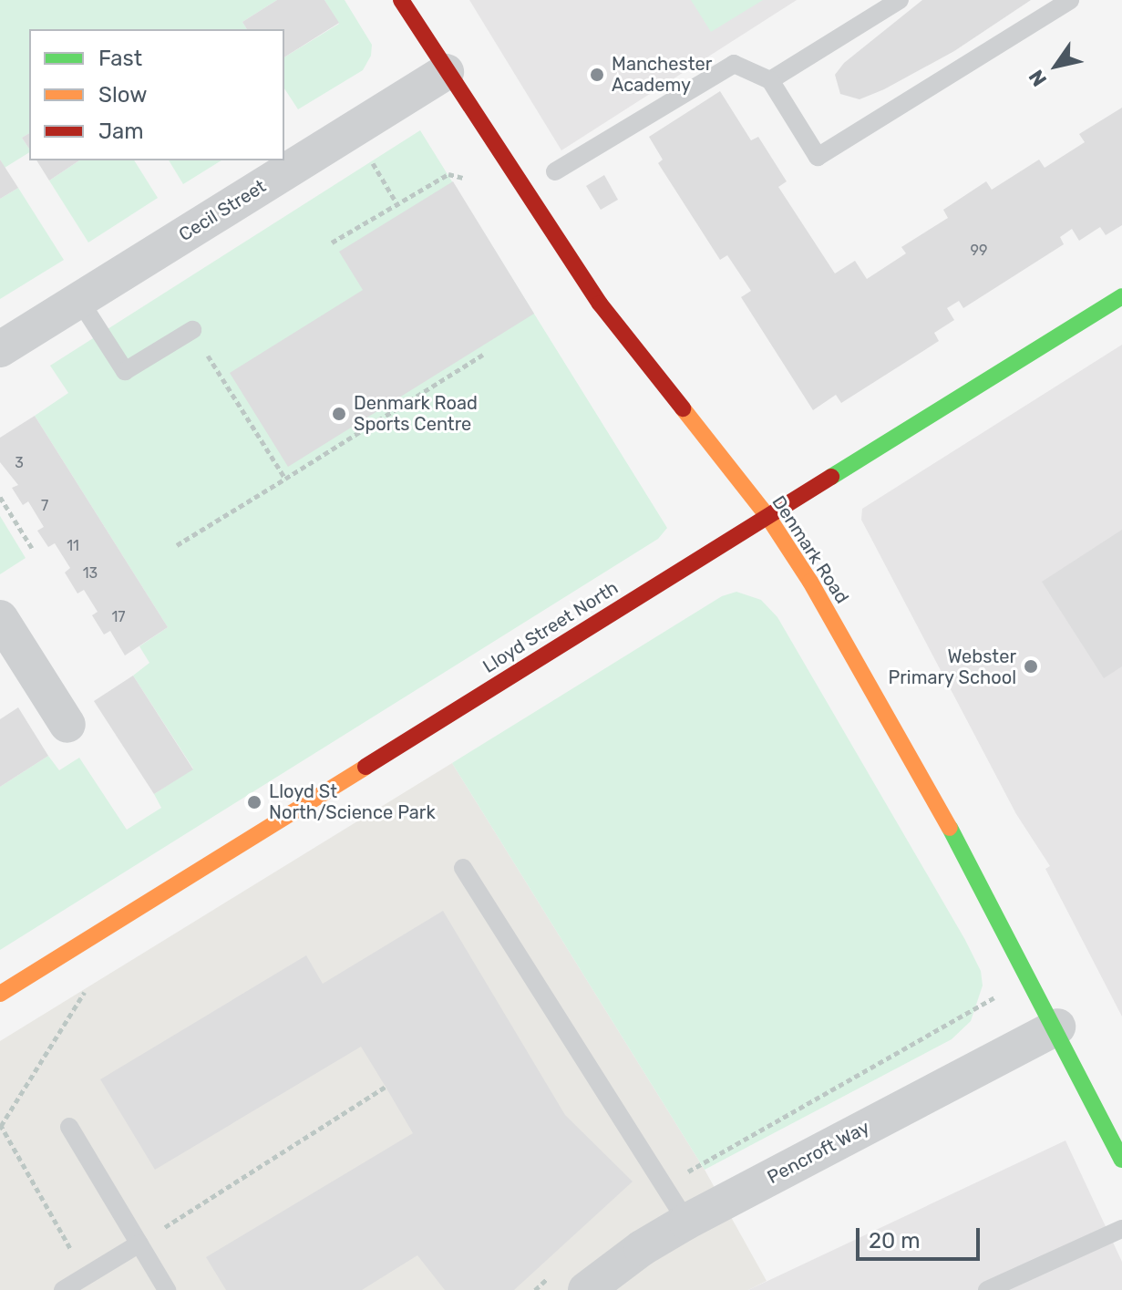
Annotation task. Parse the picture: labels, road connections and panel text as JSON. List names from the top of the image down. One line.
{"streets":{"street":["Cecil Street","Denmark Road","Lloyd Street North","Pencroft Way"]},"crossings":[["Cecil Street","Denmark Road"],["Denmark Road","Lloyd Street North"],["Denmark Road","Pencroft Way"]],"places":["Manchester Academy","Denmark Road Sports Centre","Webster Primary School","Lloyd St North/Science Park"],"house_numbers":["99","3","7","11","13","17"],"legend":["Fast","Slow","Jam"],"scale_bar":"20 m","north":"bottom left"}
